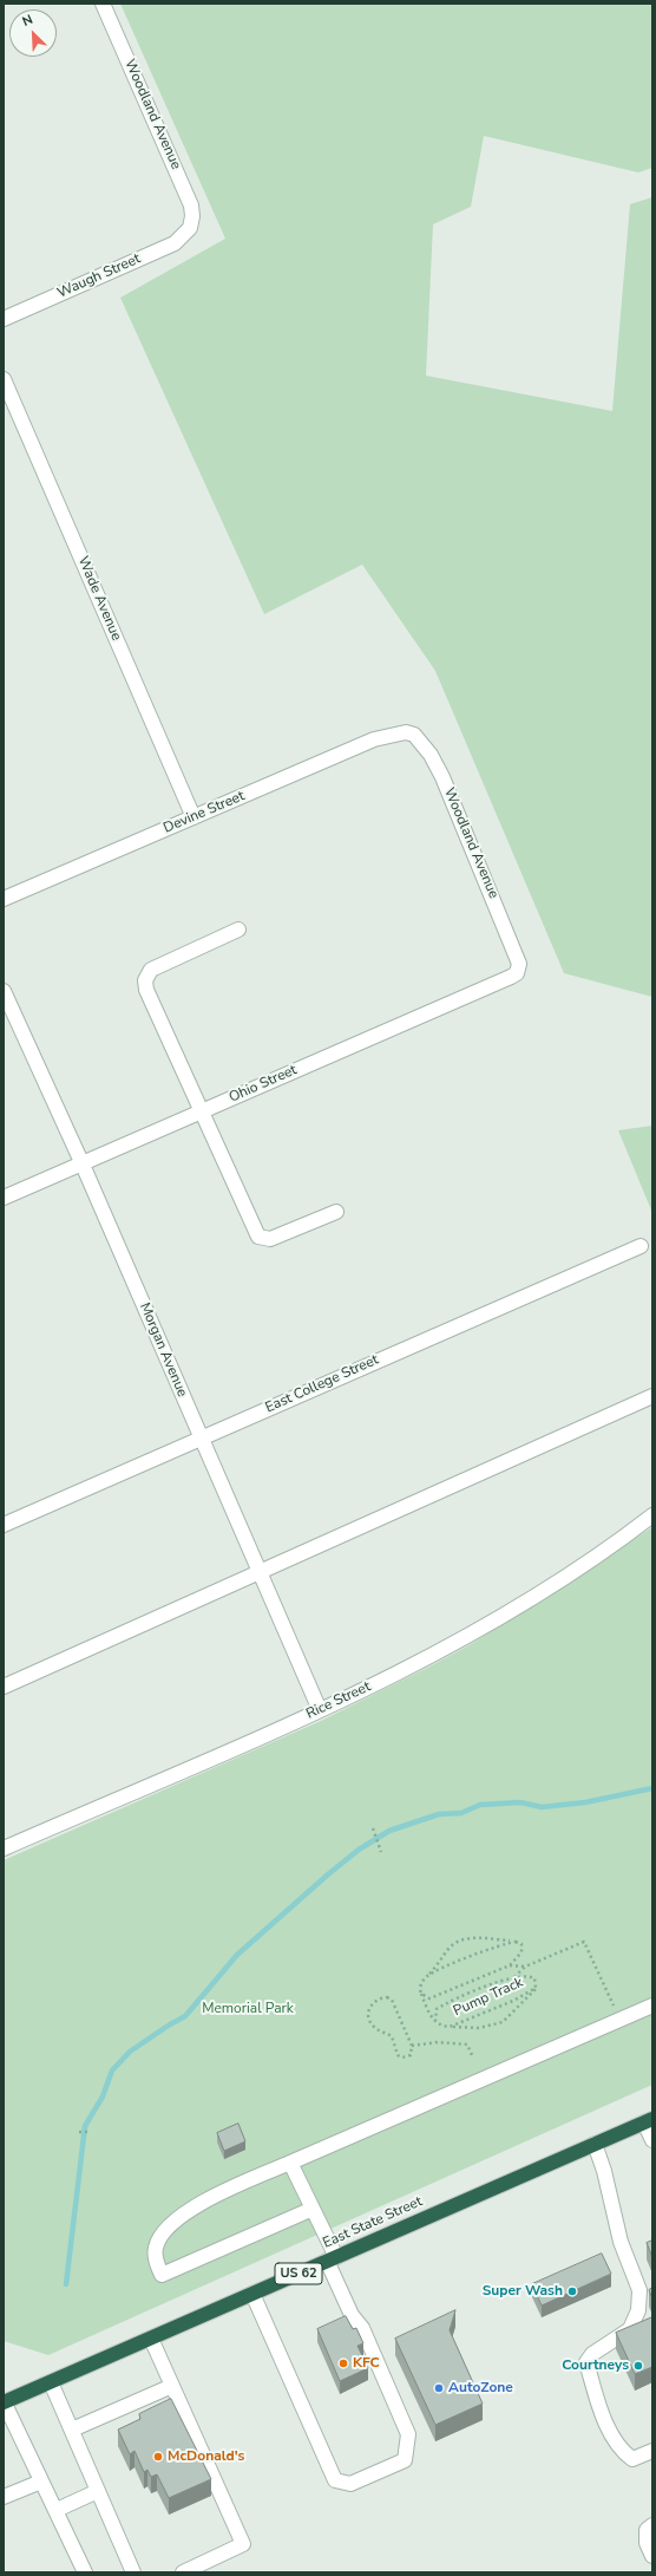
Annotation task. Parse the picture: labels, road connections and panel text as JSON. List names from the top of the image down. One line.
{"streets":{"highway":["East State Street","US 62"],"street":["Woodland Avenue","Waugh Street","Wade Avenue","Devine Street","Ohio Street","Morgan Avenue","East College Street","Rice Street"],"path":["Pump Track"]},"crossings":[["Woodland Avenue","Waugh Street"],["Woodland Avenue","Devine Street"],["Woodland Avenue","Ohio Street"],["Wade Avenue","Devine Street"],["Ohio Street","Morgan Avenue"],["Morgan Avenue","East College Street"],["Morgan Avenue","Rice Street"]],"parks":["Memorial Park"],"places":["Super Wash","KFC","Courtneys","AutoZone","McDonald's"],"north":"top left"}
